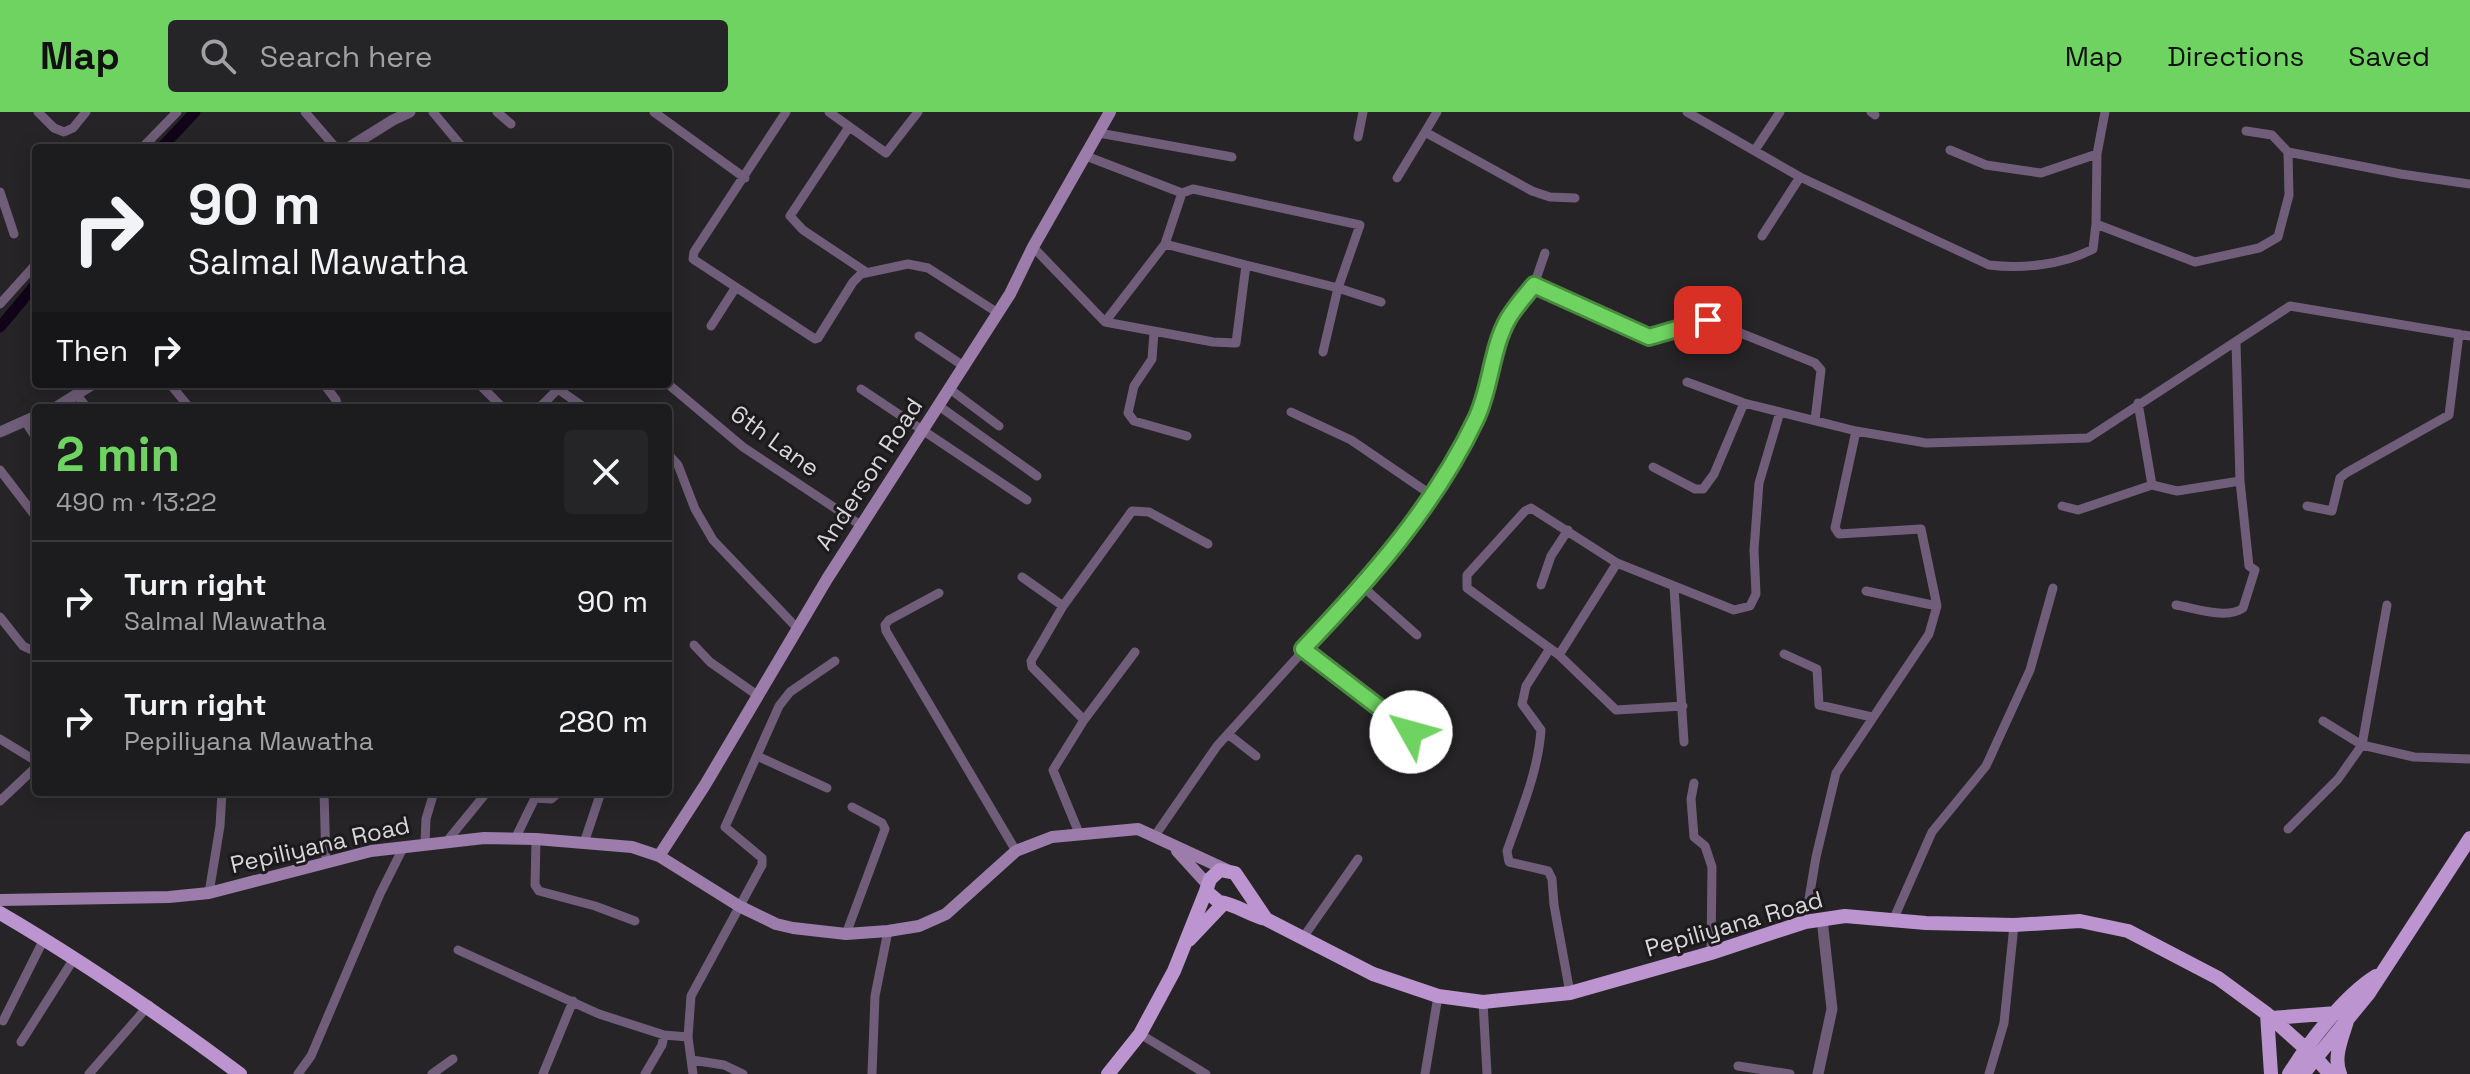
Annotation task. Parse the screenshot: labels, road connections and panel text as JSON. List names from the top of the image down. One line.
{"streets":{"main road":["Anderson Road","Pepiliyana Road"],"street":["6th Lane"]},"crossings":[["6th Lane","Anderson Road"],["Anderson Road","Pepiliyana Road"]],"page":{"header":"Map","search":"Search here","nav":["Map","Directions","Saved"],"turn":["90 m","Salmal Mawatha"],"then":"Then","heading":["2 min","490 m · 13:22"],"list":[{"name":"Turn right","note":"Salmal Mawatha","value":"90 m"},{"name":"Turn right","note":"Pepiliyana Mawatha","value":"280 m"}]}}
